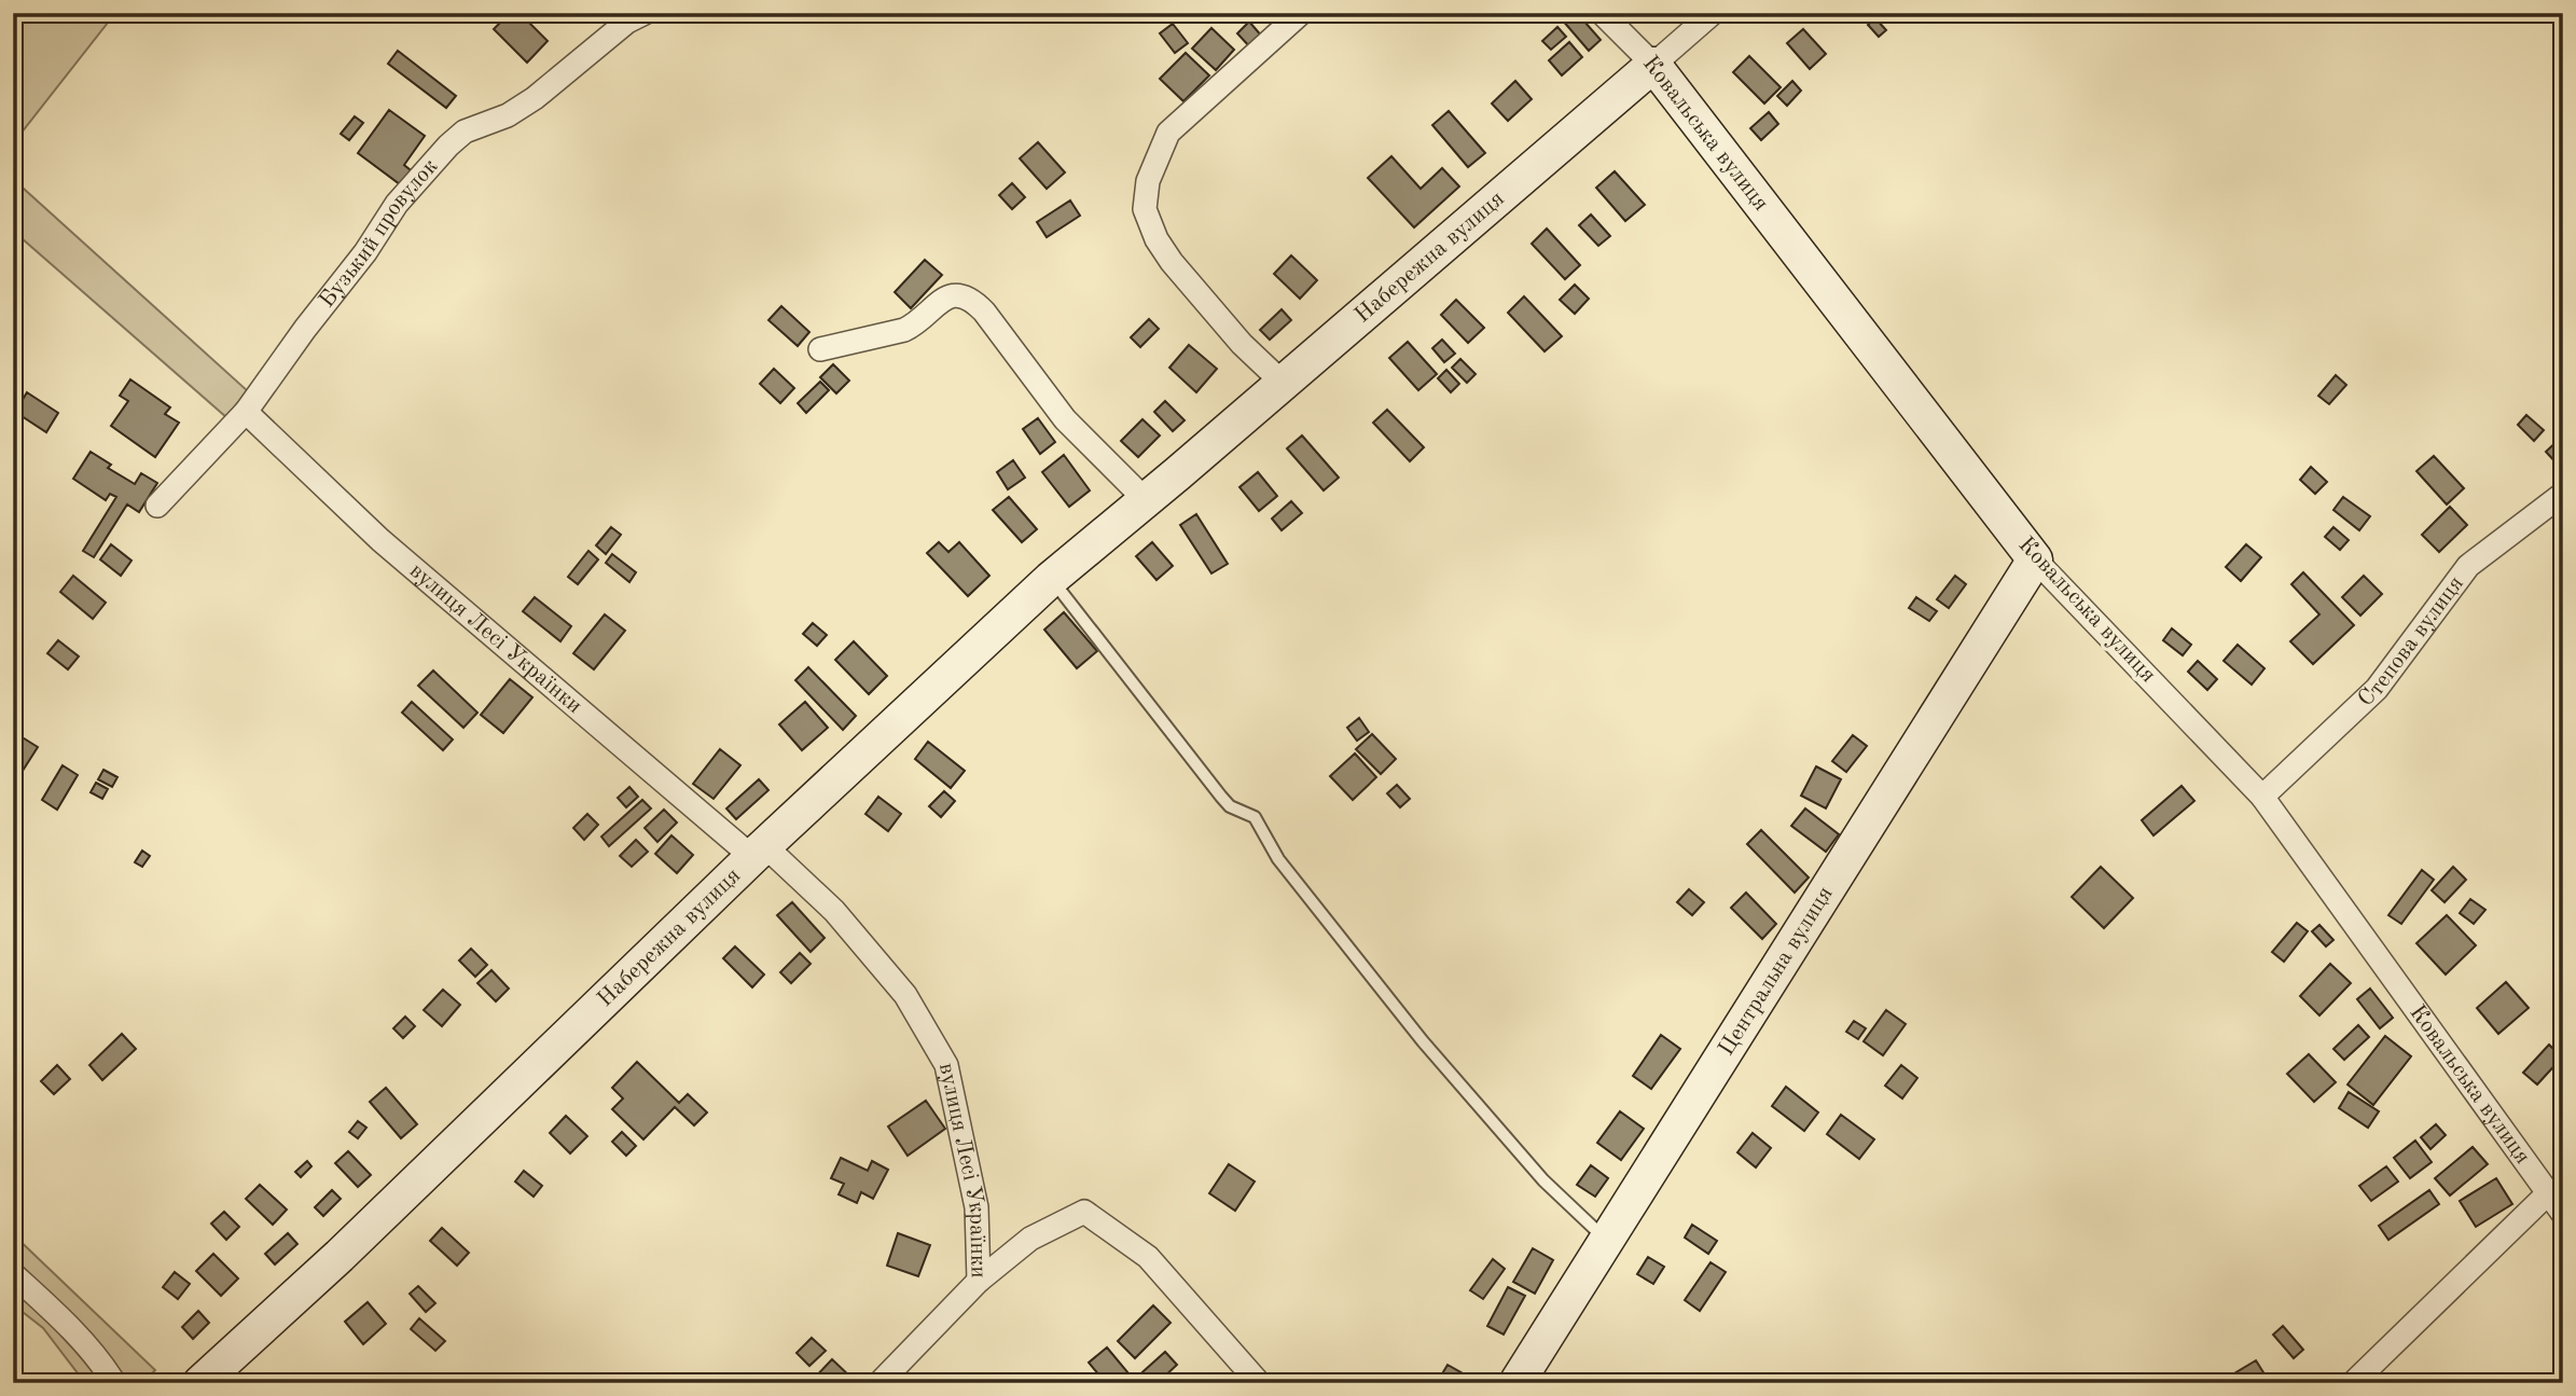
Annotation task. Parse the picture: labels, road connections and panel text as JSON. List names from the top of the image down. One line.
{"streets":{"street":["Ковальська вулиця","Бузький провулок","Набережна вулиця","вулиця Лесі Українки","Степова вулиця","Центральна вулиця"]},"crossings":[["Ковальська вулиця","Набережна вулиця"],["Ковальська вулиця","Степова вулиця"],["Ковальська вулиця","Центральна вулиця"],["Бузький провулок","вулиця Лесі Українки"],["Набережна вулиця","вулиця Лесі Українки"]]}
